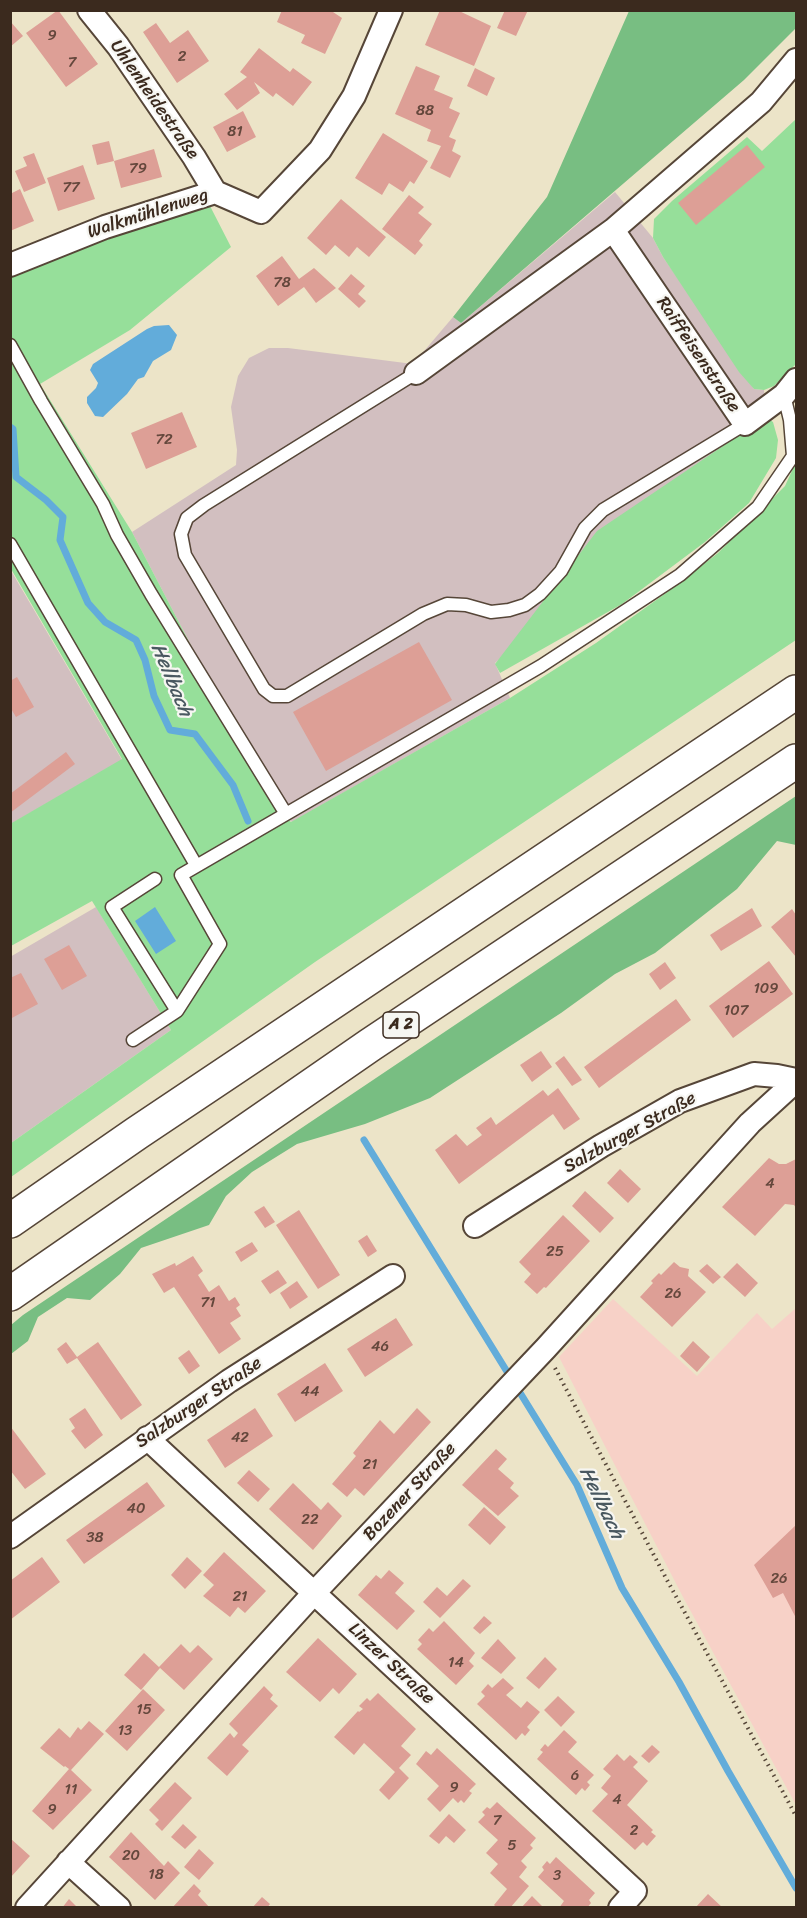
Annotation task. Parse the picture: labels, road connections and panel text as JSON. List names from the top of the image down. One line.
{"streets":{"highway":["A 2"],"street":["Uhlenheidestraße","Walkmühlenweg","Raiffeisenstraße","Salzburger Straße","Bozener Straße","Linzer Straße"]},"crossings":[["Uhlenheidestraße","Walkmühlenweg"],["Salzburger Straße","Bozener Straße"],["Salzburger Straße","Linzer Straße"],["Bozener Straße","Linzer Straße"]],"water":["Hellbach"],"house_numbers":["9","2","7","88","81","79","77","78","72","109","107","4","25","26","71","46","44","42","21","40","22","38","26","21","14","15","13","6","9","11","4","9","7","2","5","20","18","3"]}
